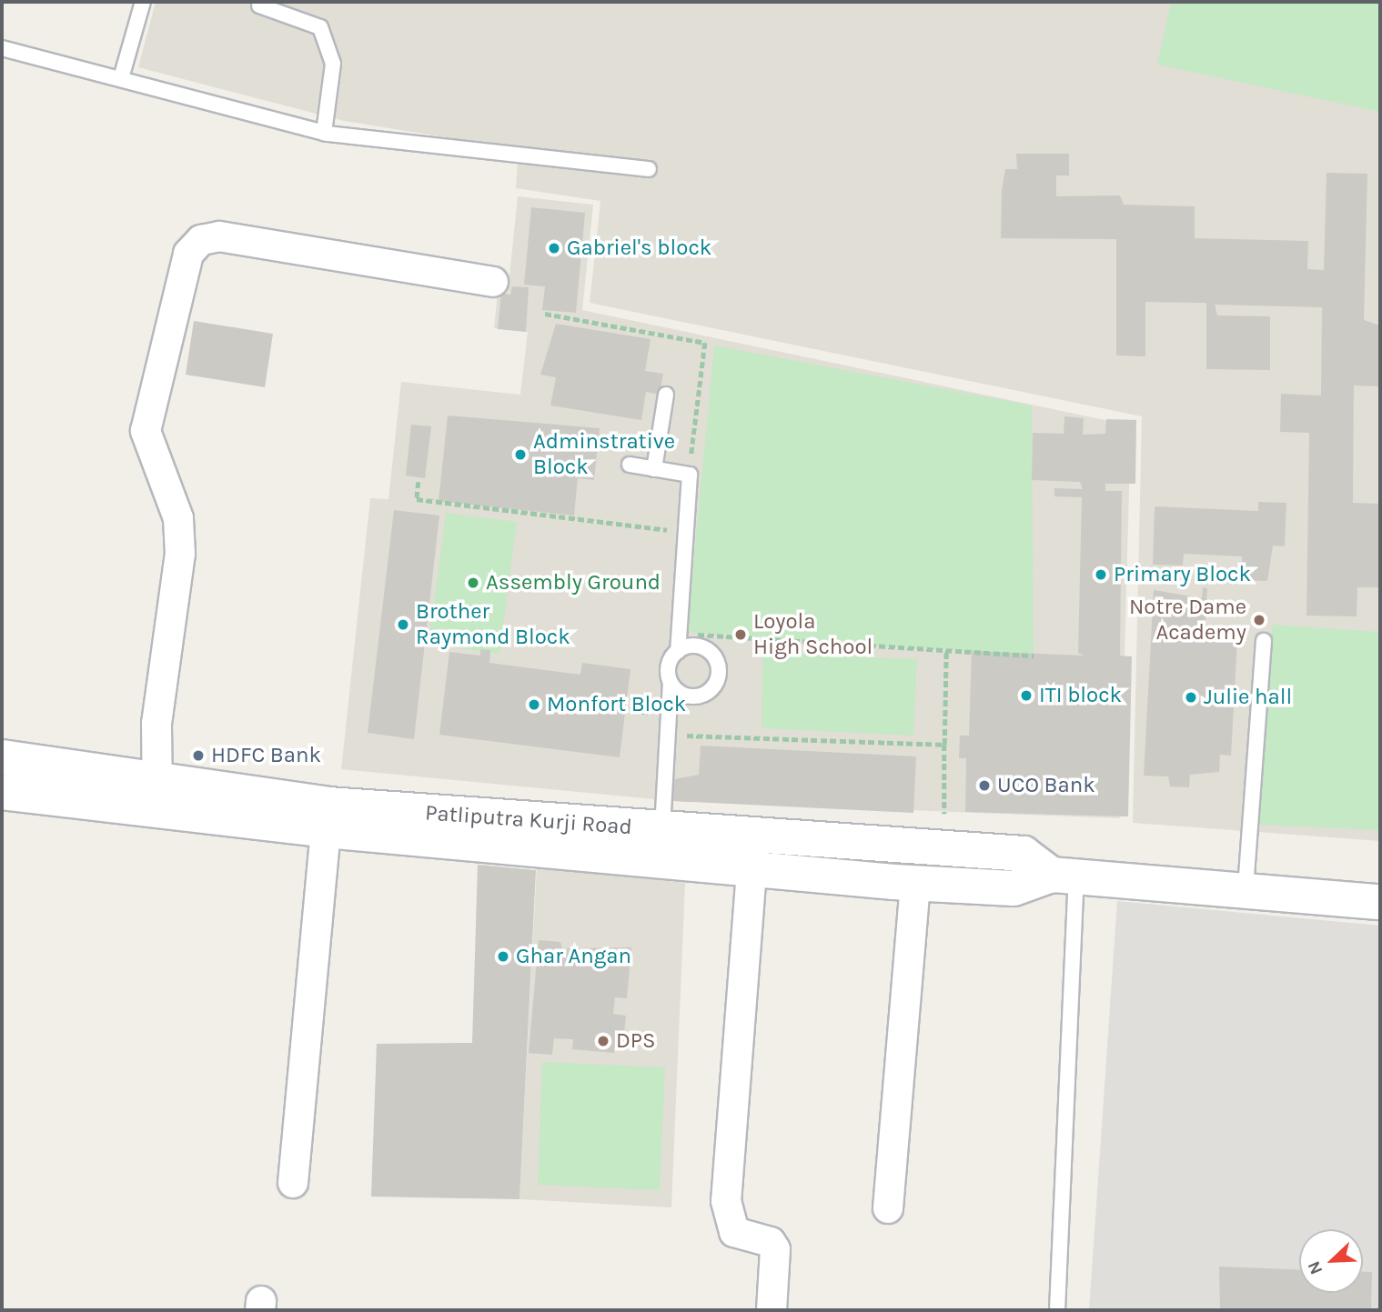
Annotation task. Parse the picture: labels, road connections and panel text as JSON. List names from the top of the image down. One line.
{"streets":{"street":["Patliputra Kurji Road"]},"places":["Gabriel's block","Adminstrative Block","Primary Block","Assembly Ground","Notre Dame Academy","Brother Raymond Block","Loyola High School","ITI block","Julie hall","Monfort Block","HDFC Bank","UCO Bank","Ghar Angan","DPS"],"north":"bottom left"}
